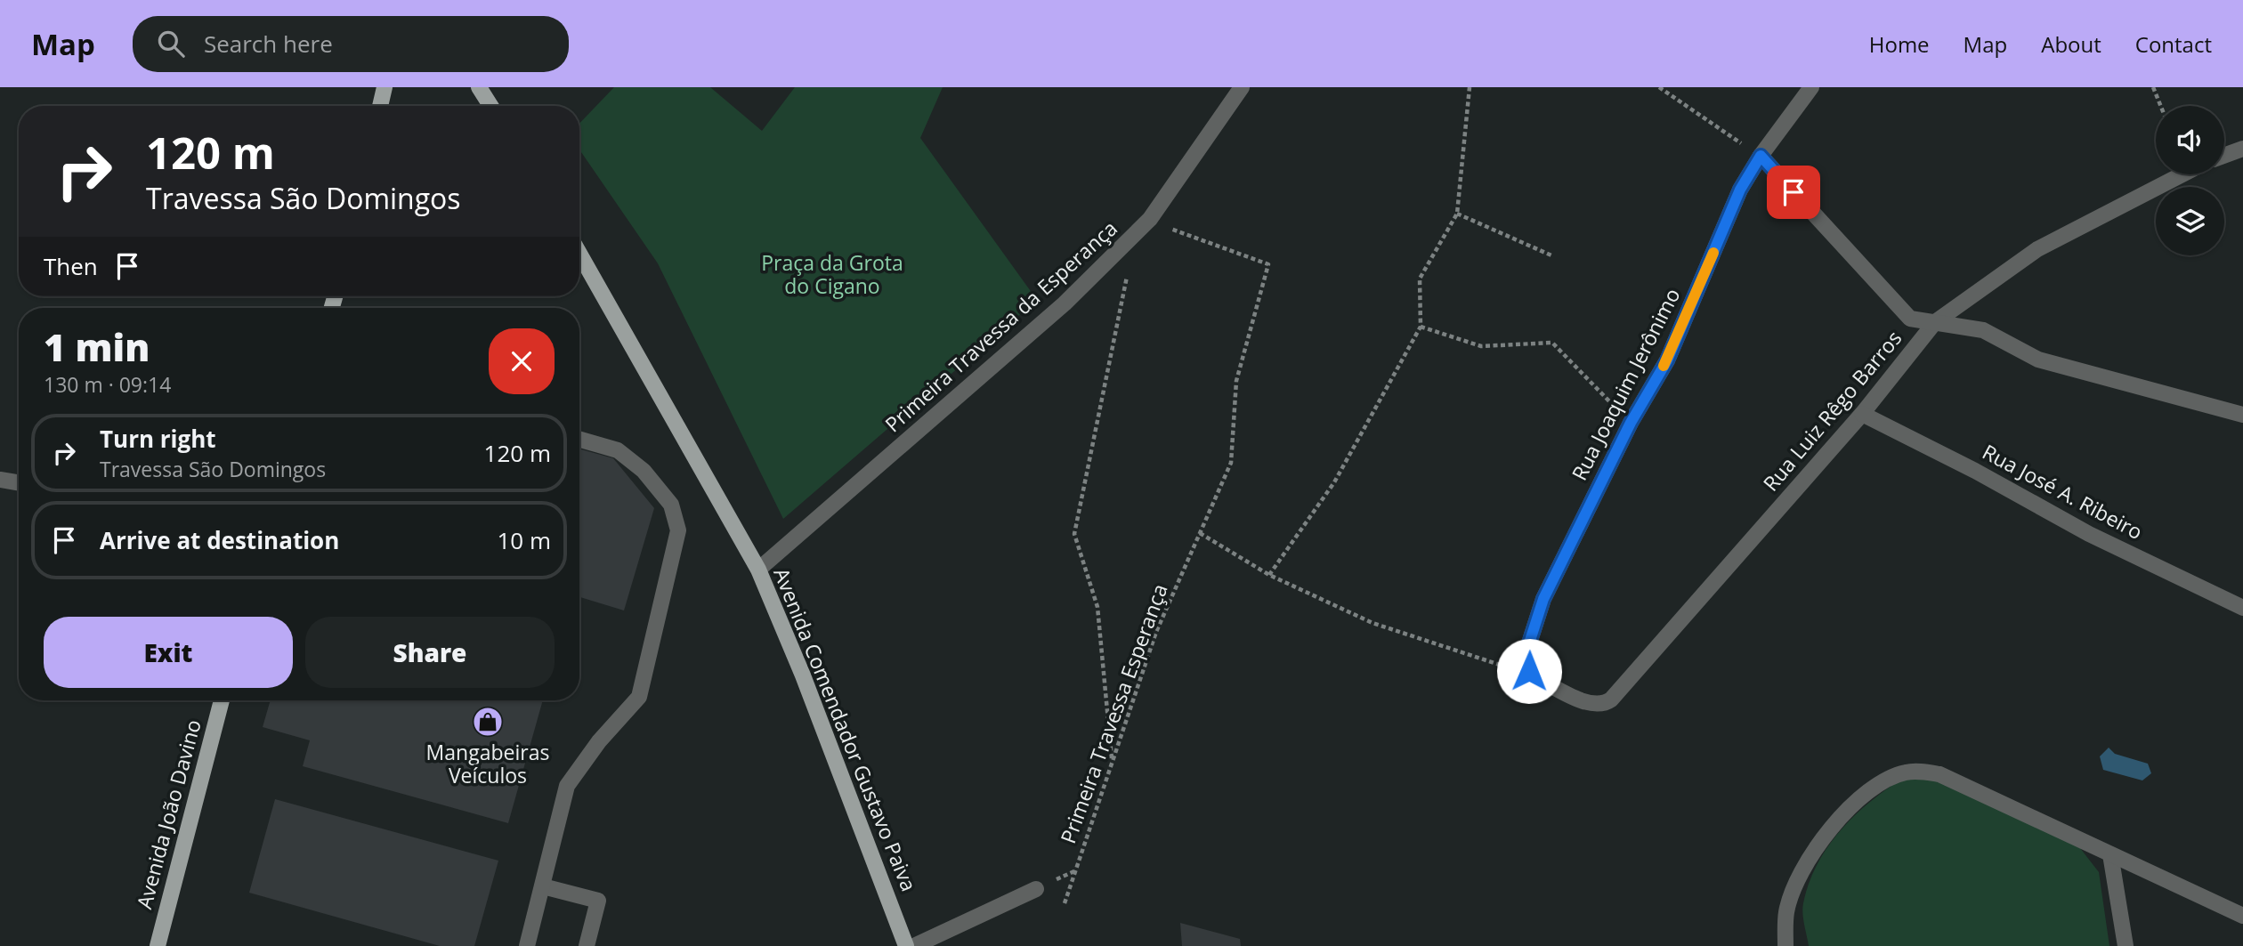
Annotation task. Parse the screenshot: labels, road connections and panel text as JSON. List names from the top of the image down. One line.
{"streets":{"main road":["Avenida Comendador Gustavo Paiva","Avenida João Davino"],"street":["Primeira Travessa da Esperança","Rua Joaquim Jerônimo","Rua Luiz Rêgo Barros","Rua José A. Ribeiro"],"path":["Primeira Travessa Esperança"]},"crossings":[["Primeira Travessa da Esperança","Primeira Travessa Esperança"],["Primeira Travessa da Esperança","Avenida Comendador Gustavo Paiva"],["Rua Joaquim Jerônimo","Rua Luiz Rêgo Barros"],["Rua Luiz Rêgo Barros","Rua José A. Ribeiro"]],"parks":["Praça da Grota do Cigano"],"places":{"shop":["Mangabeiras Veículos"]},"page":{"header":"Map","search":"Search here","nav":["Home","Map","About","Contact"],"turn":["120 m","Travessa São Domingos"],"then":"Then","heading":["1 min","130 m · 09:14"],"list":[{"name":"Turn right","note":"Travessa São Domingos","value":"120 m"},{"name":"Arrive at destination","value":"10 m"}],"buttons":["Exit","Share"]}}
